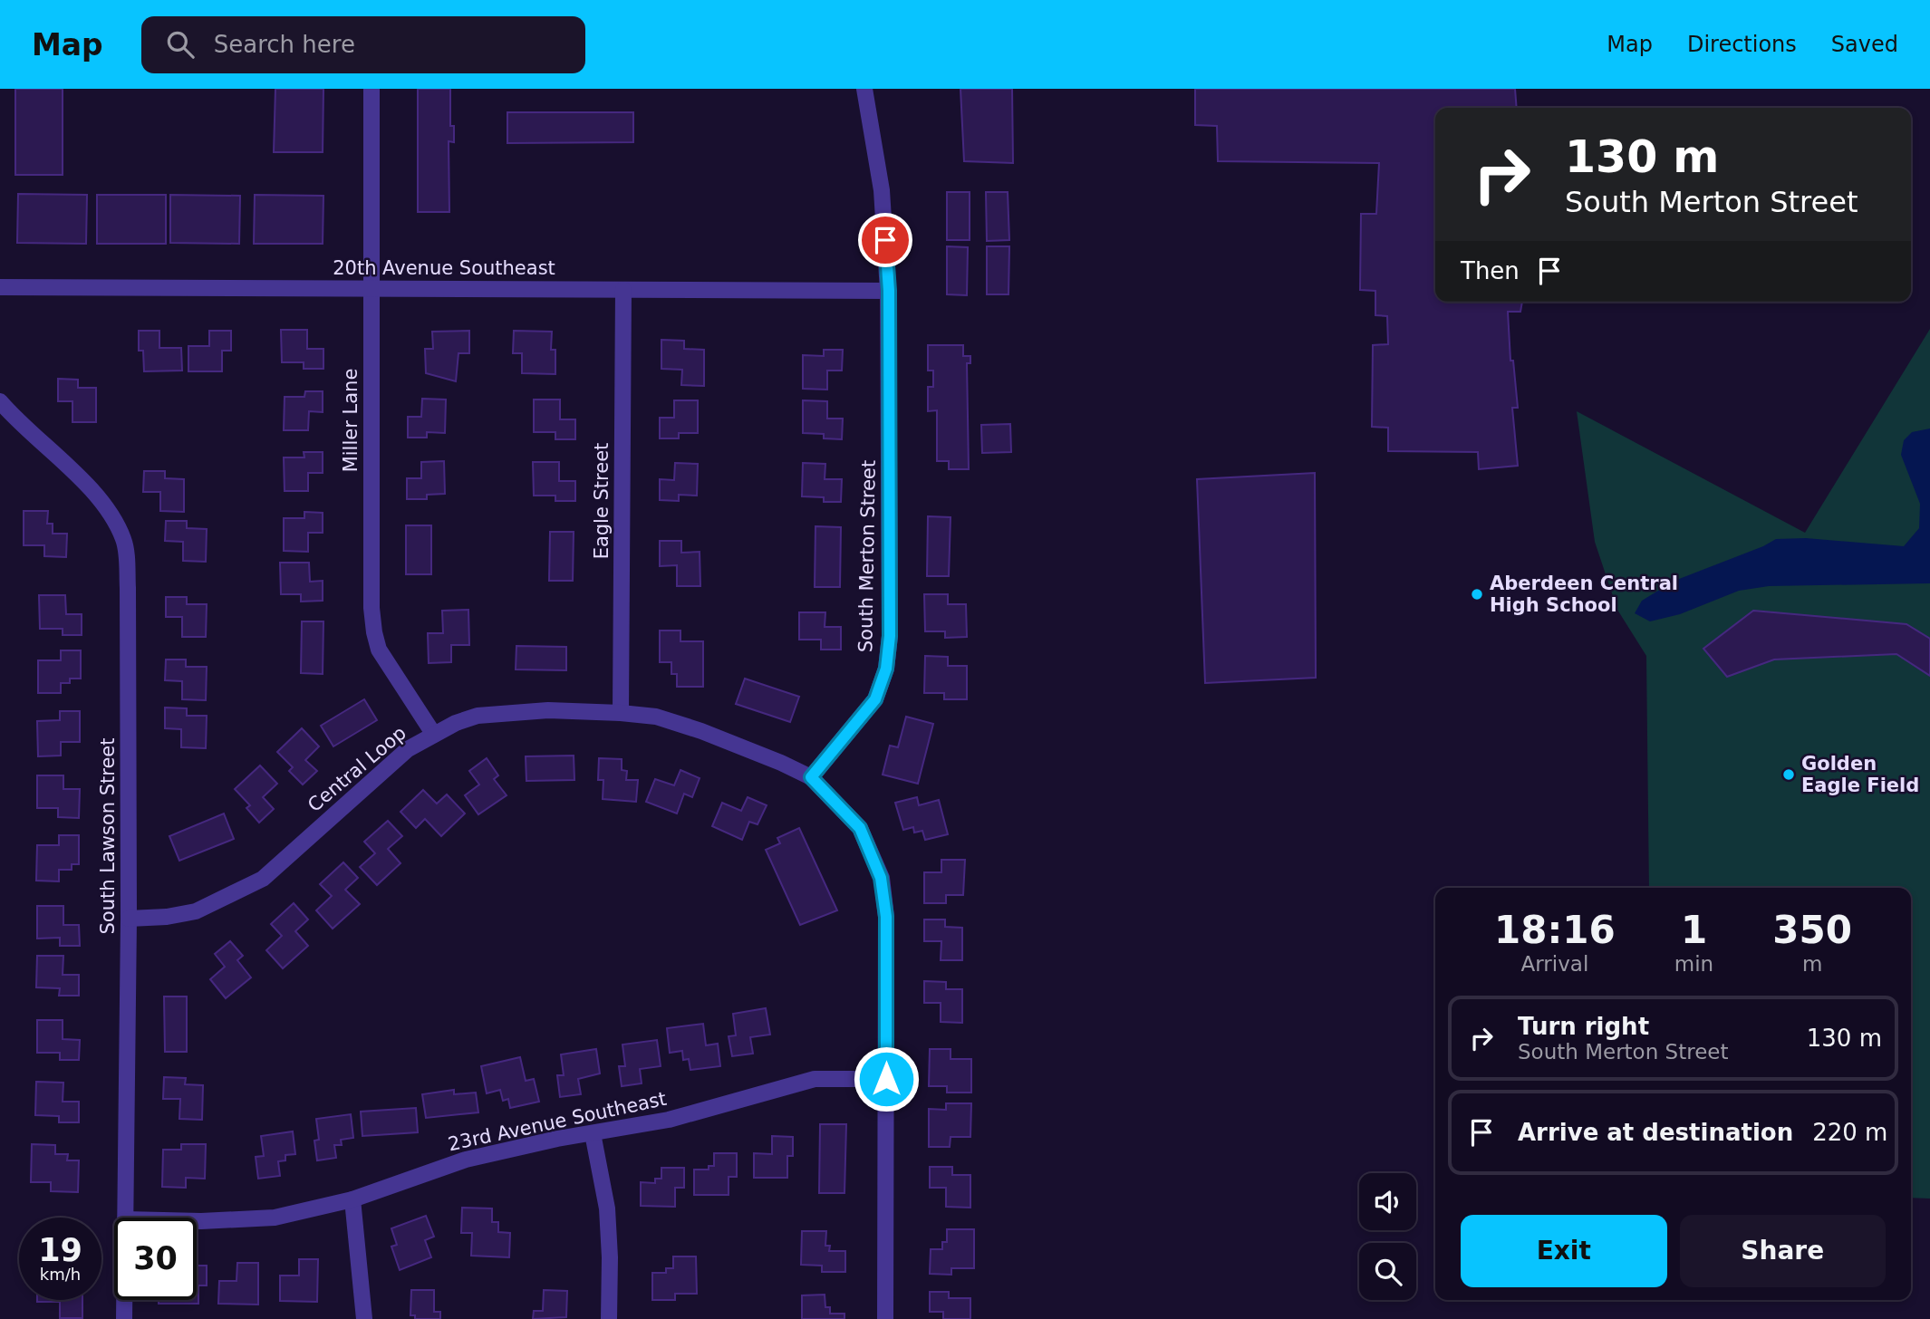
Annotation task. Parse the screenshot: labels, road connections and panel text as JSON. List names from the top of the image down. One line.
{"streets":{"street":["20th Avenue Southeast","Miller Lane","Eagle Street","South Merton Street","Central Loop","South Lawson Street","23rd Avenue Southeast"]},"crossings":[["20th Avenue Southeast","Miller Lane"],["20th Avenue Southeast","Eagle Street"],["20th Avenue Southeast","South Merton Street"],["Miller Lane","Central Loop"],["Eagle Street","Central Loop"],["South Merton Street","Central Loop"],["Central Loop","South Lawson Street"]],"places":["Aberdeen Central High School","Golden Eagle Field"],"page":{"header":"Map","search":"Search here","nav":["Map","Directions","Saved"],"turn":["130 m","South Merton Street"],"then":"Then","eta":["18:16","Arrival","1","min","350","m"],"list":[{"name":"Turn right","note":"South Merton Street","value":"130 m"},{"name":"Arrive at destination","value":"220 m"}],"buttons":["Exit","Share"],"speed":"19 km/h","limit":"30"}}
